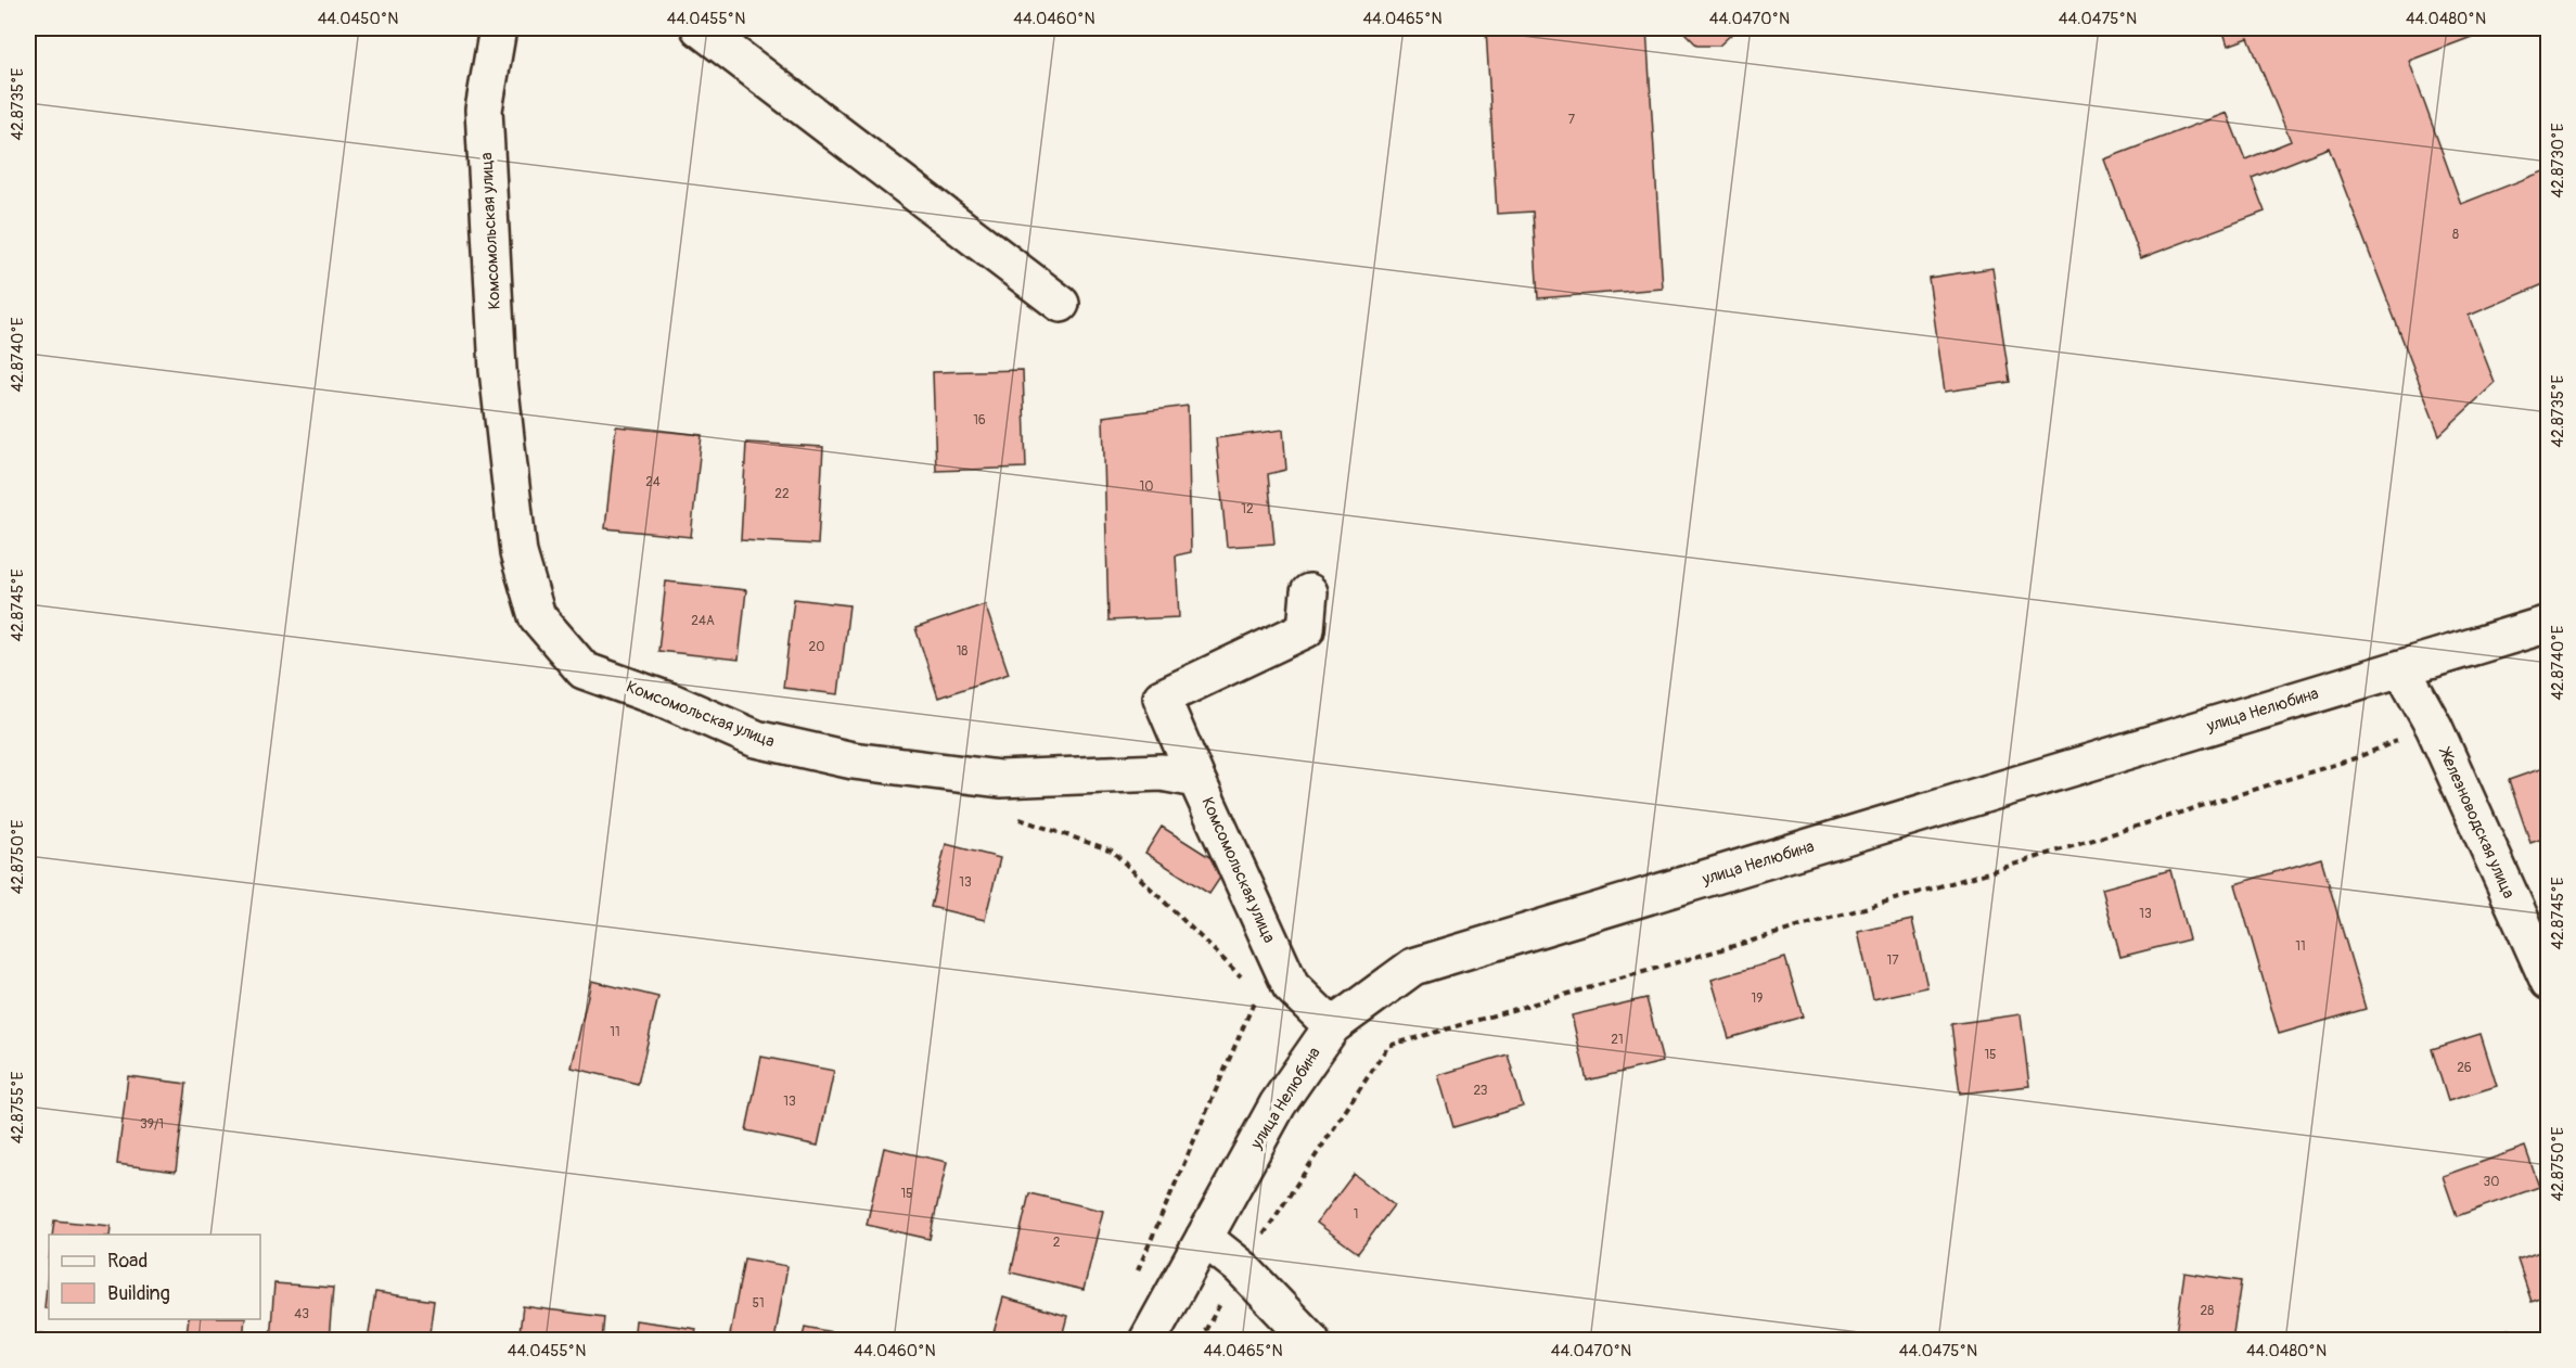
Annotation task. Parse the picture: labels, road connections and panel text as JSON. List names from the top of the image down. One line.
{"streets":{"street":["Комсомольская улица","улица Нелюбина","Железноводская улица"]},"crossings":[["Комсомольская улица","улица Нелюбина"],["улица Нелюбина","Железноводская улица"]],"house_numbers":["7","8","16","24","10","22","12","24А","20","18","13","13","11","17","19","11","21","15","26","23","13","39/1","30","15","1","2","51","28","43"],"legend":["Road","Building"],"coordinates":["44.0450°N","44.0455°N","44.0460°N","44.0465°N","44.0470°N","44.0475°N","44.0480°N","42.8735°E","42.8730°E","42.8740°E","42.8745°E","42.8750°E","42.8755°E"]}
